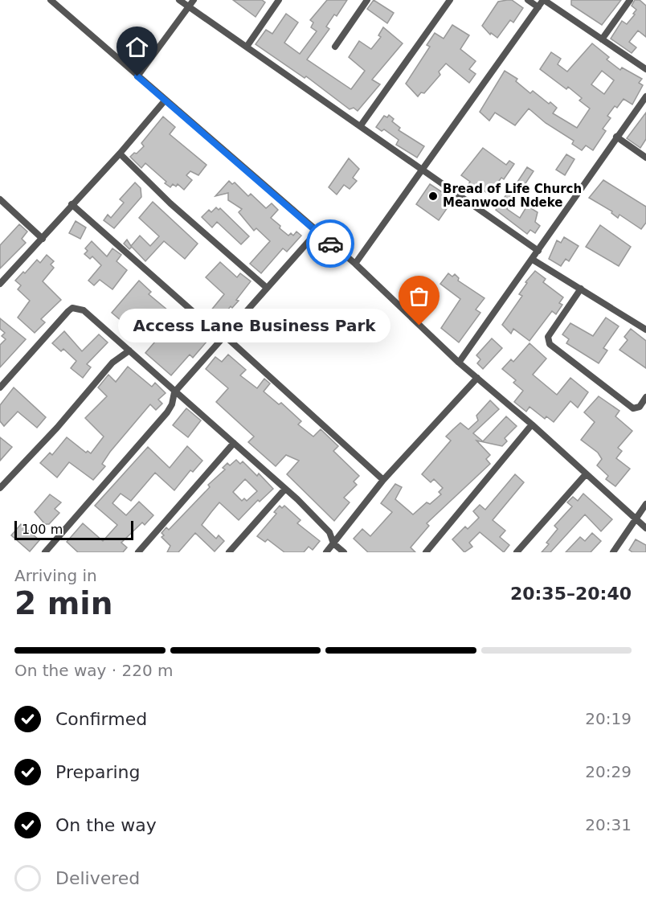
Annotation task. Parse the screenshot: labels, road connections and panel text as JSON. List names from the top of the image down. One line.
{"places":["Bread of Life Church Meanwood Ndeke","Access Lane Business Park"],"scale_bar":"100 m","page":{"bubble":"Access Lane Business Park","scale":"100 m","heading":["2 min","Arriving in","20:35–20:40"],"bar":"On the way · 220 m","list":[["Confirmed","20:19"],["Preparing","20:29"],["On the way","20:31"],"Delivered"]}}
